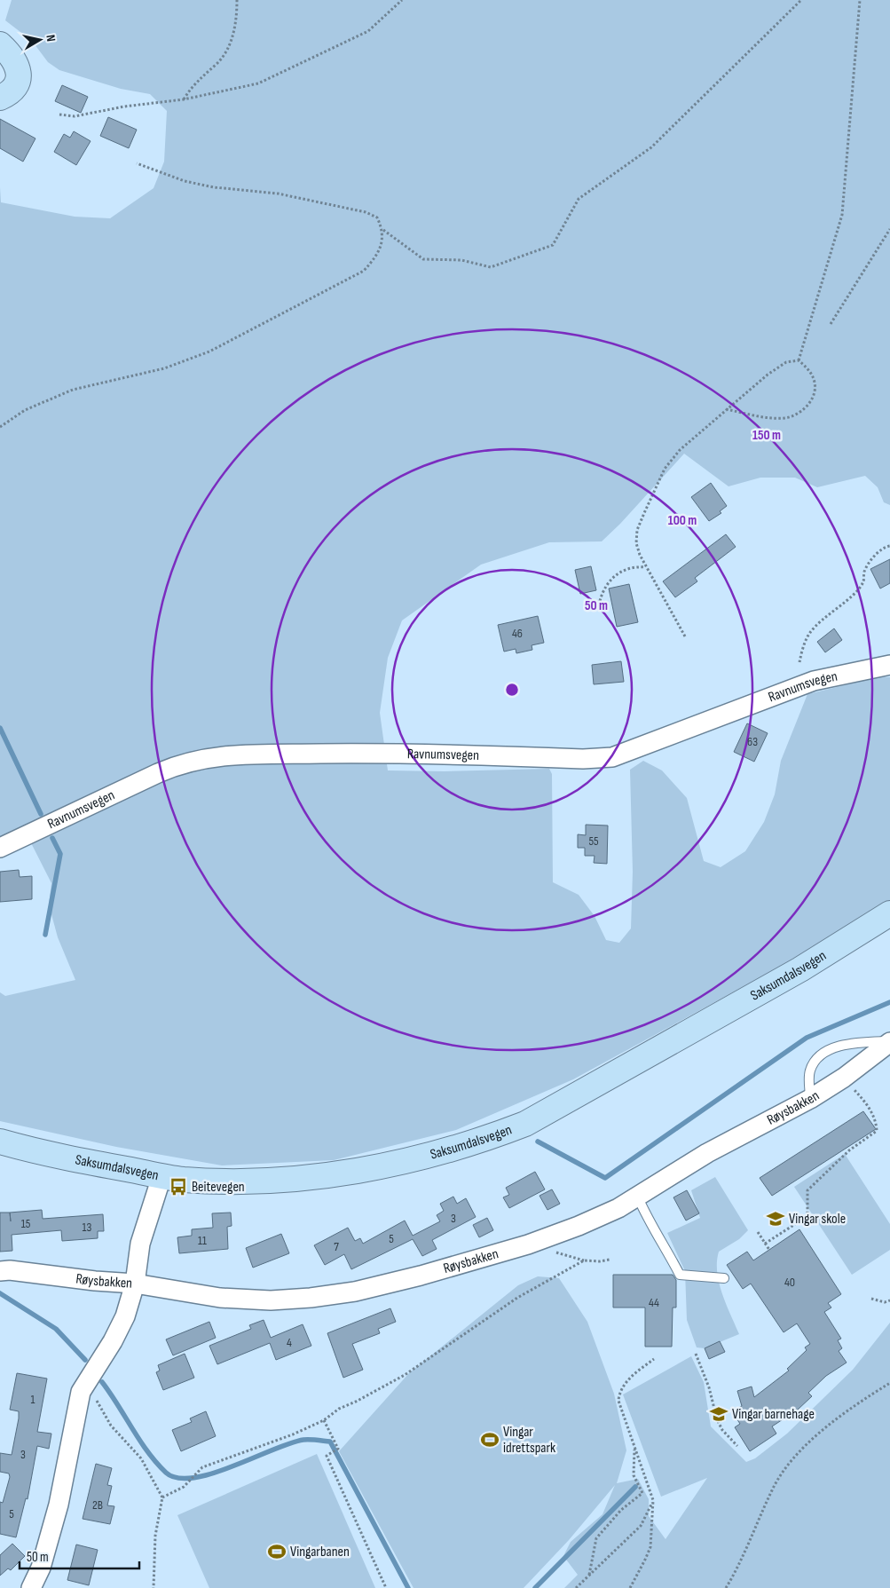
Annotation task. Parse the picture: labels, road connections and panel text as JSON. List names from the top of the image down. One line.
{"streets":{"main road":["Saksumdalsvegen"],"street":["Ravnumsvegen","Røysbakken"]},"places":{"bus stop":["Beitevegen"],"school or university":["Vingar skole","Vingar barnehage"],"sports":["Vingar idrettspark","Vingarbanen"]},"house_numbers":["46","63","55","3","15","13","5","11","7","40","44","4","1","3","2B","5"],"scale_bar":"50 m","north":"right","rings":["150 m","100 m","50 m"]}
